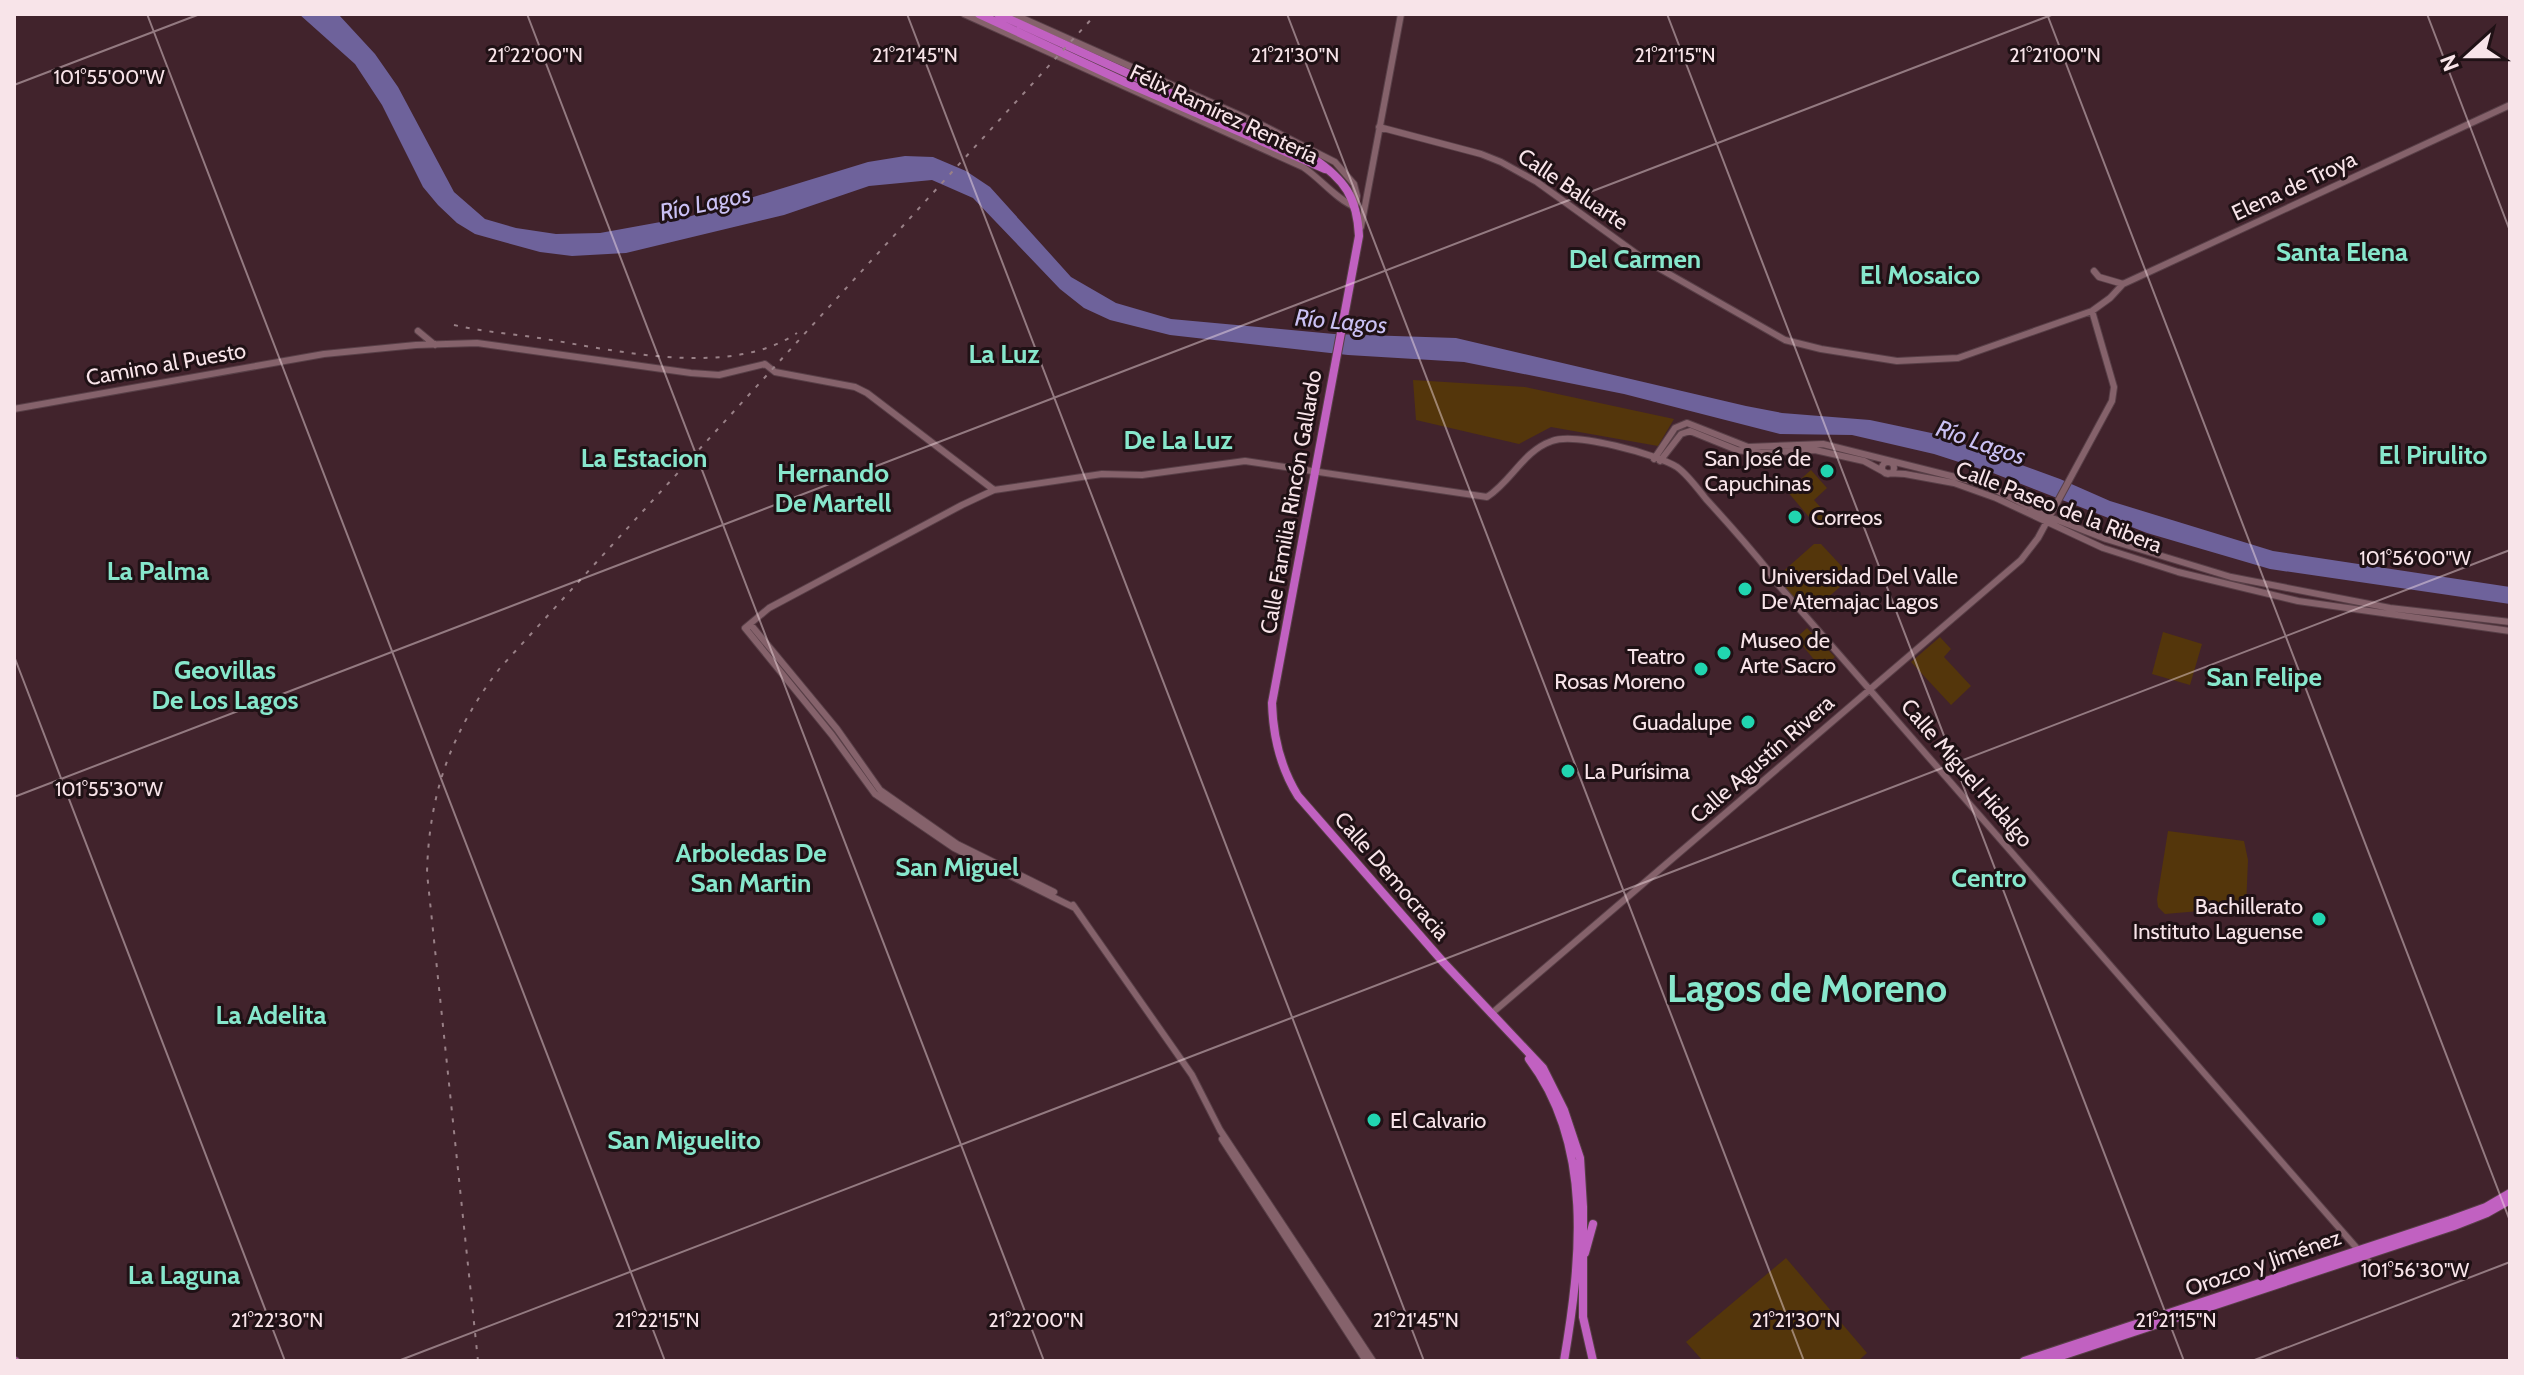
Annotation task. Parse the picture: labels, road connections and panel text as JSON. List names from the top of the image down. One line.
{"streets":{"highway":["Calle Familia Rincón Gallardo","Calle Democracia","Orozco y Jiménez"],"street":["Félix Ramírez Rentería","Elena de Troya","Calle Baluarte","Camino al Puesto","Calle Paseo de la Ribera","Calle Agustín Rivera","Calle Miguel Hidalgo"]},"crossings":[["Félix Ramírez Rentería","Calle Familia Rincón Gallardo"],["Elena de Troya","Calle Baluarte"],["Elena de Troya","Calle Agustín Rivera"],["Calle Baluarte","Calle Agustín Rivera"],["Calle Familia Rincón Gallardo","Calle Miguel Hidalgo"],["Calle Familia Rincón Gallardo","Calle Democracia"],["Calle Paseo de la Ribera","Calle Agustín Rivera"],["Calle Paseo de la Ribera","Calle Miguel Hidalgo"],["Calle Agustín Rivera","Calle Miguel Hidalgo"],["Calle Agustín Rivera","Calle Democracia"],["Calle Miguel Hidalgo","Orozco y Jiménez"]],"districts":["Santa Elena","Del Carmen","El Mosaico","La Luz","De La Luz","El Pirulito","La Estacion","Hernando De Martell","La Palma","Geovillas De Los Lagos","San Felipe","Arboledas De San Martin","San Miguel","Centro","Lagos de Moreno","La Adelita","San Miguelito","La Laguna"],"water":["Río Lagos"],"places":["San José de Capuchinas","Correos","Universidad Del Valle De Atemajac Lagos","Museo de Arte Sacro","Teatro Rosas Moreno","Guadalupe","La Purísima","Bachillerato Instituto Laguense","El Calvario"],"north":"left","coordinates":["21°22'00\"N","21°21'45\"N","21°21'30\"N","21°21'15\"N","21°21'00\"N","101°55'00\"W","101°56'00\"W","101°55'30\"W","101°56'30\"W","21°22'30\"N","21°22'15\"N"]}
